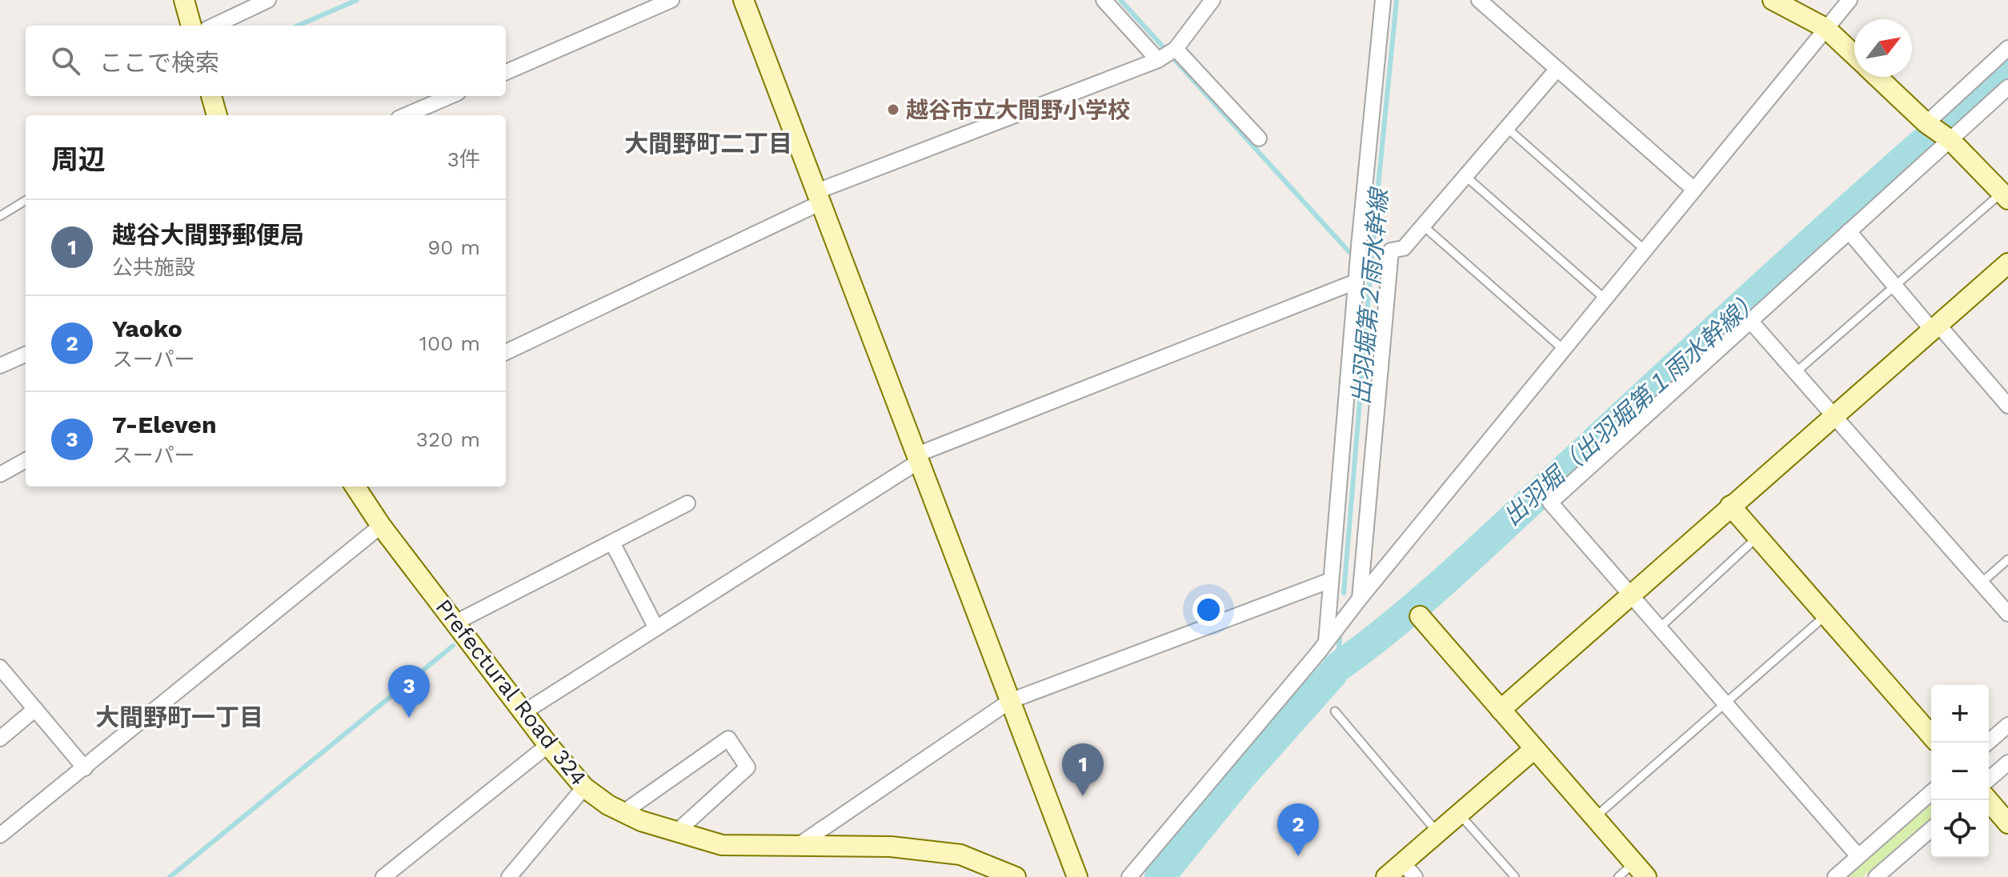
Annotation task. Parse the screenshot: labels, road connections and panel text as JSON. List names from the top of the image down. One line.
{"streets":{"street":["Prefectural Road 324"]},"districts":["大間野町二丁目","大間野町一丁目"],"water":["出羽堀第２雨水幹線","出羽堀（出羽堀第１雨水幹線）"],"places":["越谷市立大間野小学校"],"north":"top right","page":{"search":"ここで検索","heading":["周辺","3件"],"list":[{"mark":"1","name":"越谷大間野郵便局","note":"公共施設","value":"90 m"},{"mark":"2","name":"Yaoko","note":"スーパー","value":"100 m"},{"mark":"3","name":"7-Eleven","note":"スーパー","value":"320 m"}],"pins":["3","1","2"],"map_buttons":["+","−"]}}
